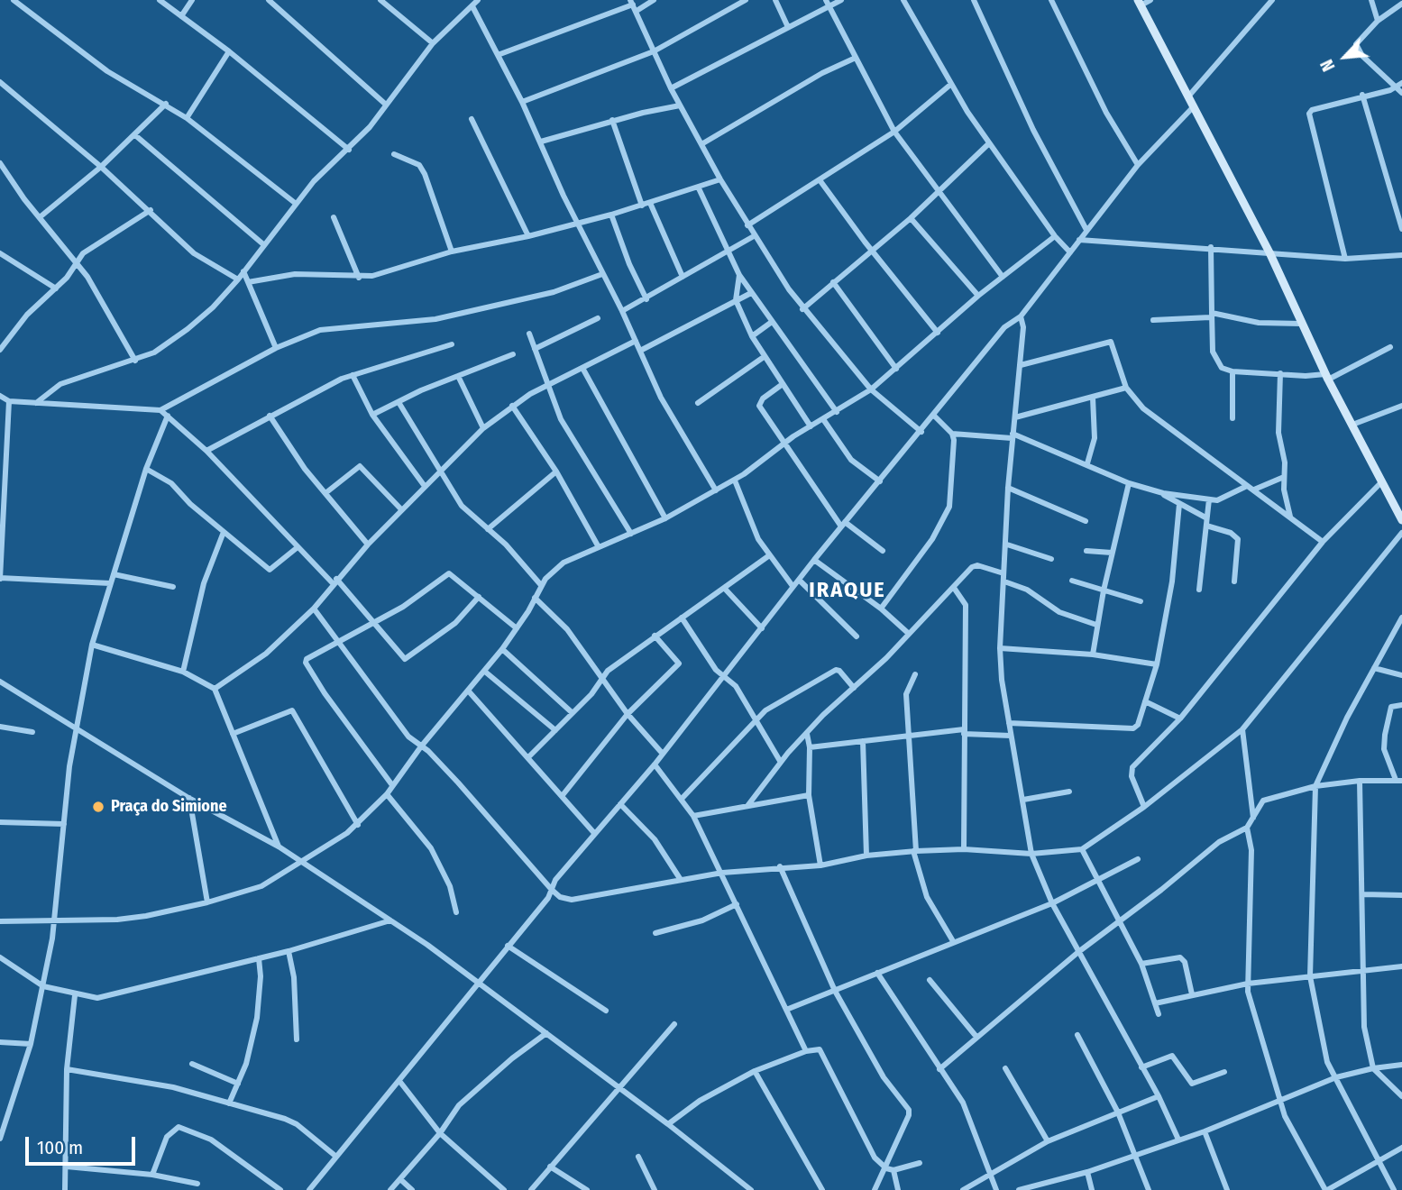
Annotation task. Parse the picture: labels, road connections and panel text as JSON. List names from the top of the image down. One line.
{"districts":["IRAQUE"],"places":["Praça do Simione"],"scale_bar":"100 m","north":"bottom left"}
